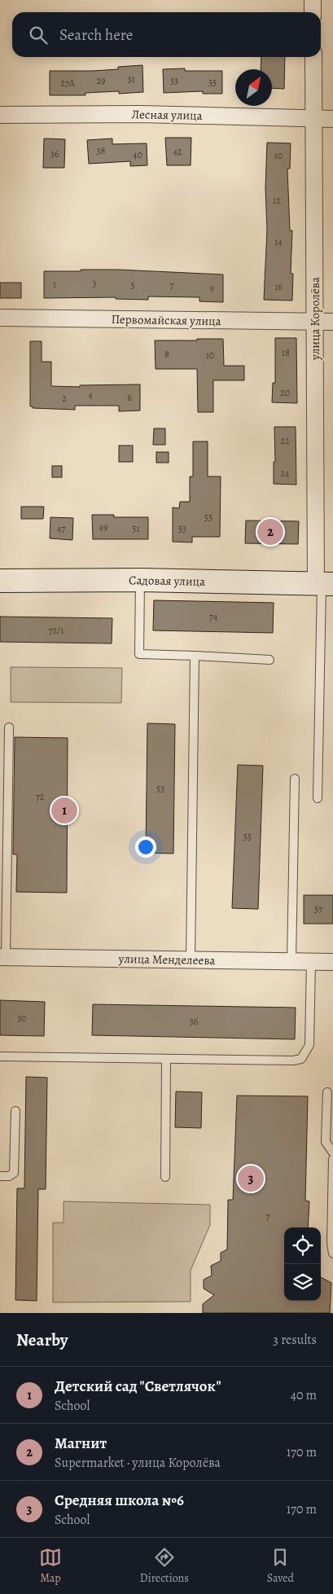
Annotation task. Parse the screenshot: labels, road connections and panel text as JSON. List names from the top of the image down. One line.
{"streets":{"street":["Лесная улица","улица Королёва","Первомайская улица","Садовая улица","улица Менделеева"]},"crossings":[["Лесная улица","улица Королёва"],["улица Королёва","Первомайская улица"],["улица Королёва","Садовая улица"]],"house_numbers":["31","29","33","35","27А","38","42","36","40","10","12","14","3","1","5","7","16","9","18","8","10","20","4","6","2","22","24","55","49","47","51","53","74","72/1","53","72","55","57","30","36","7"],"north":"top right","page":{"search":"Search here","pins":["2","1","3"],"heading":["Nearby","3 results"],"list":[{"mark":"1","name":"Детский сад \"Светлячок\"","note":"School","value":"40 m"},{"mark":"2","name":"Магнит","note":"Supermarket · улица Королёва","value":"170 m"},{"mark":"3","name":"Средняя школа №6","note":"School","value":"170 m"}],"nav":["Map","Directions","Saved"]}}
